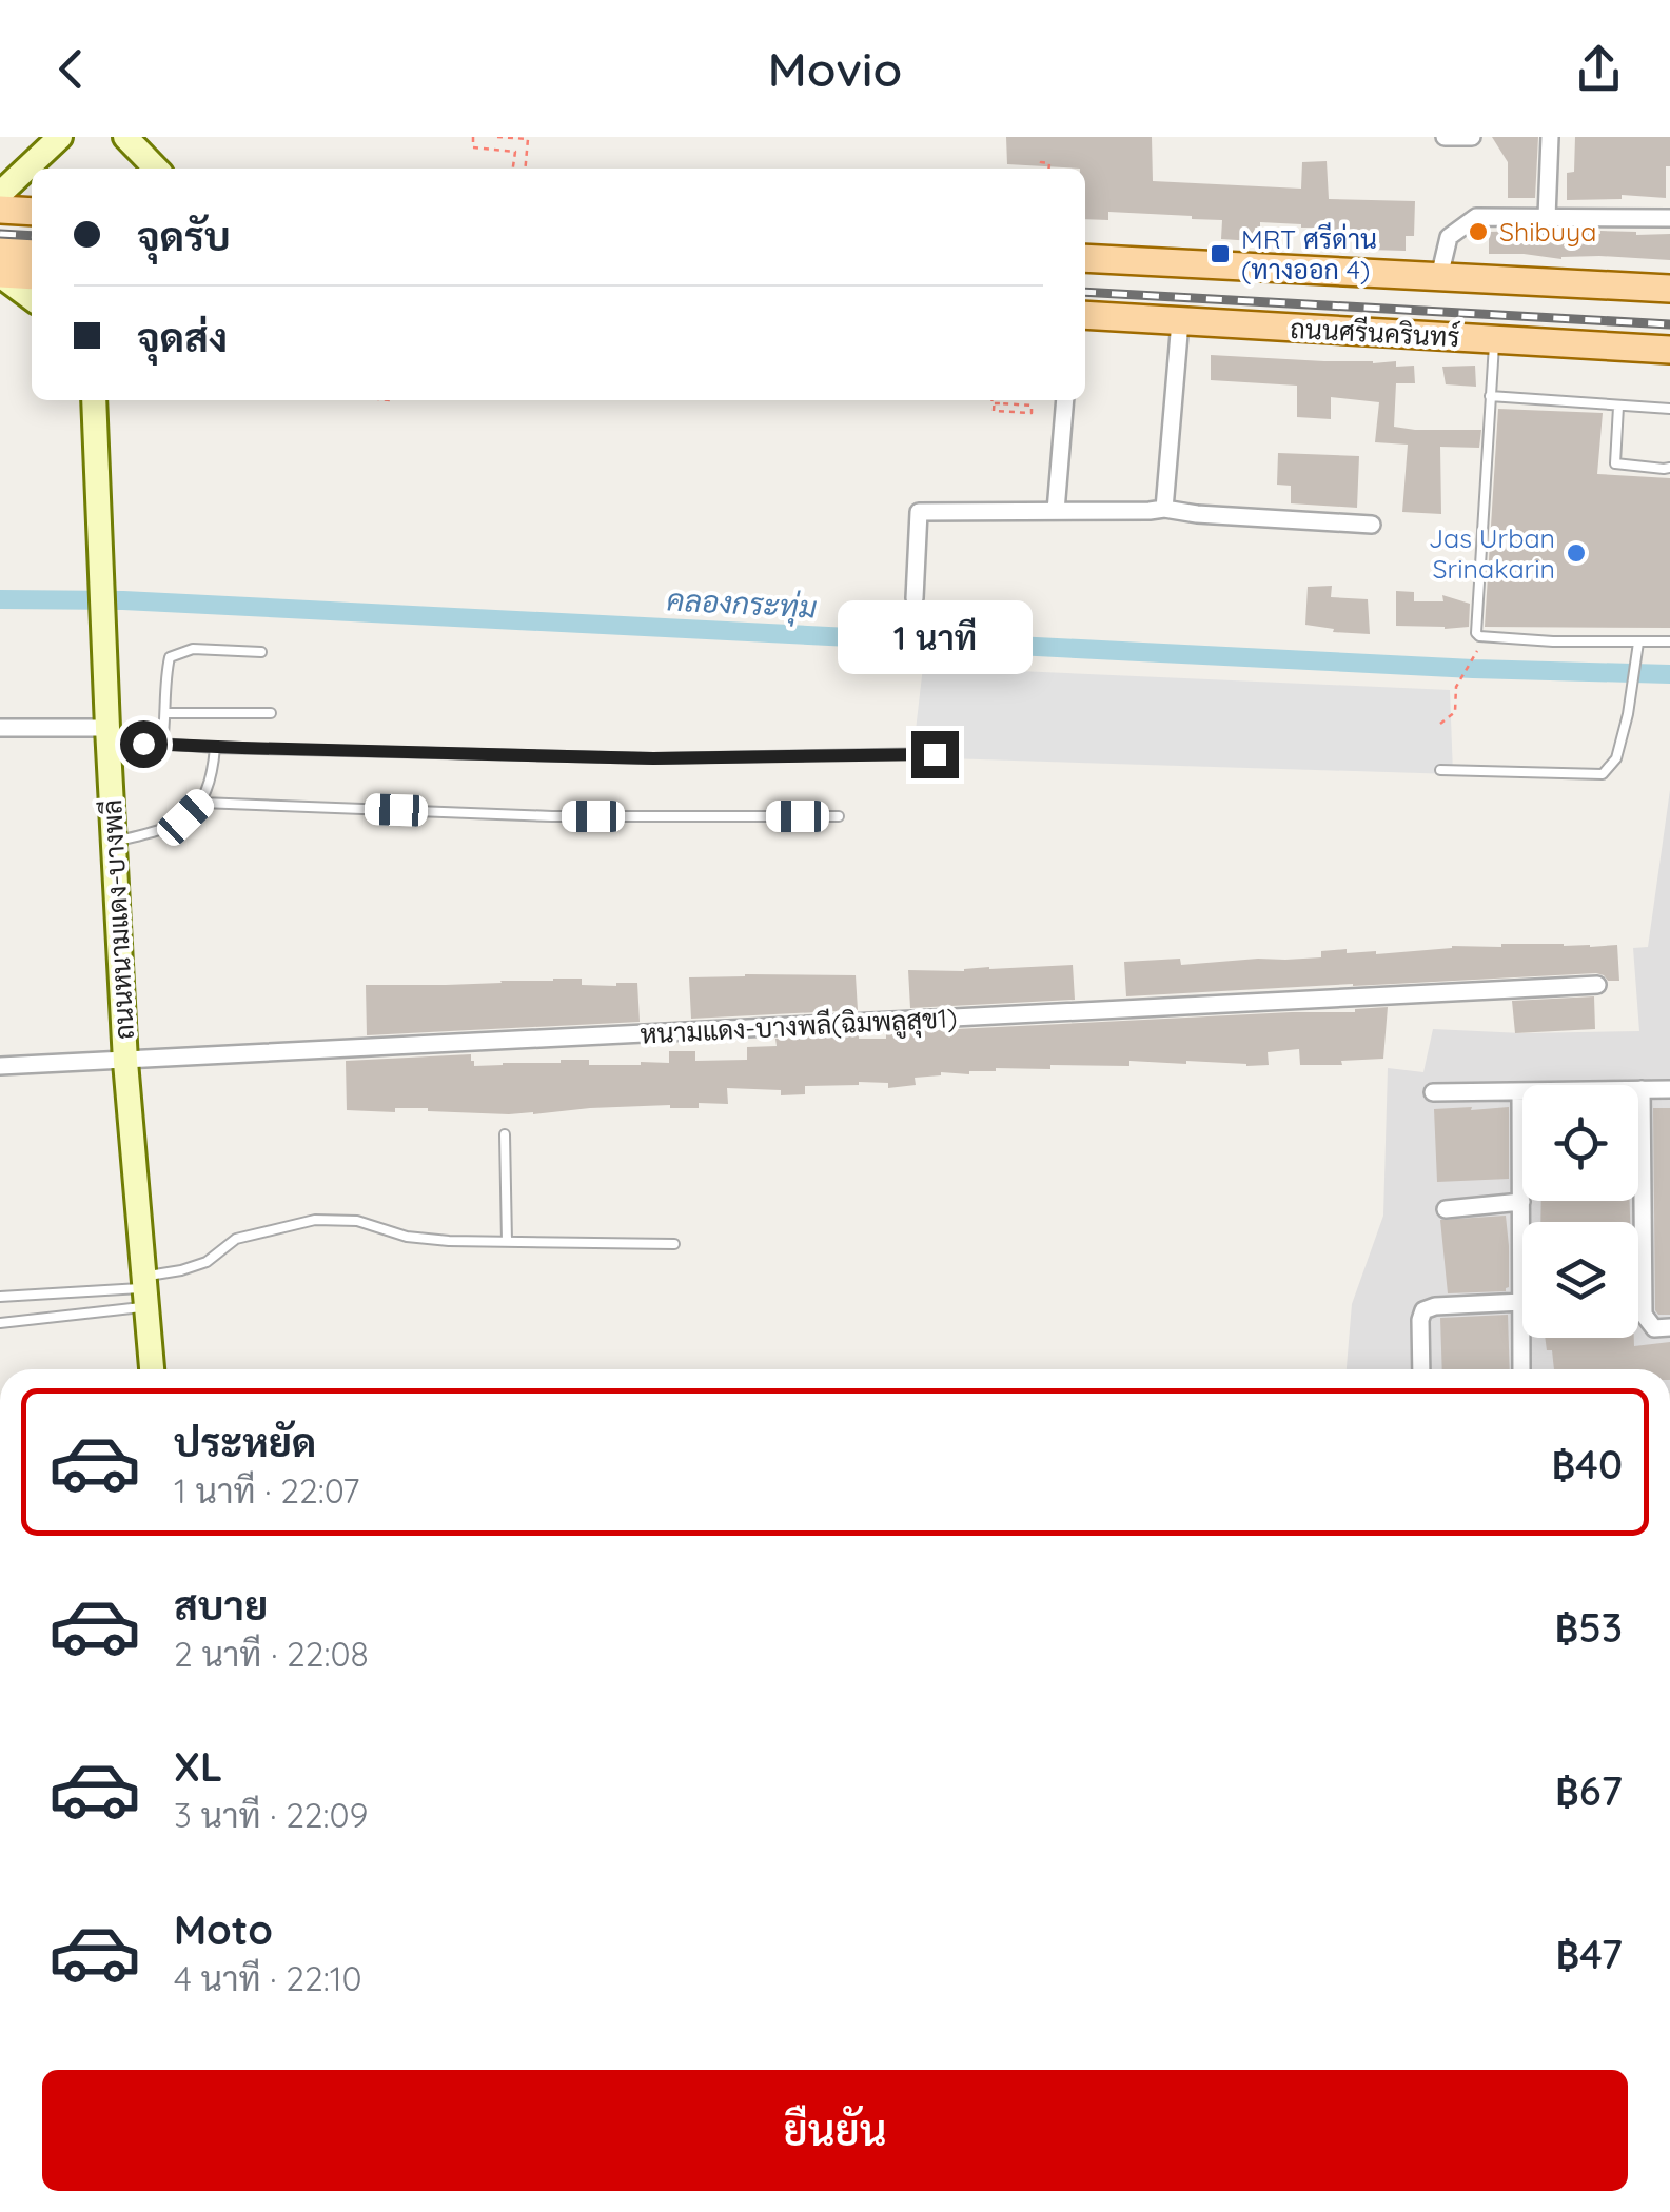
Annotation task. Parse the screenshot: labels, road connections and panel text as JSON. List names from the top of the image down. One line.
{"streets":{"main road":["ถนนศรีนครินทร์","ถนนหนามแดง-บางพลี"],"street":["หนามแดง-บางพลี(ฉิมพลูสุข1)"]},"crossings":[["ถนนหนามแดง-บางพลี","หนามแดง-บางพลี(ฉิมพลูสุข1)"]],"water":["คลองกระทุ่ม"],"places":{"other":["Shibuya","Jas Urban Srinakarin"],"transit":["MRT ศรีด่าน (ทางออก 4)"]},"page":{"header":"Movio","banner":["จุดรับ","จุดส่ง"],"bubble":"1 นาที","list":[{"name":"ประหยัด","note":"1 นาที · 22:07","value":"฿40"},{"name":"สบาย","note":"2 นาที · 22:08","value":"฿53"},{"name":"XL","note":"3 นาที · 22:09","value":"฿67"},{"name":"Moto","note":"4 นาที · 22:10","value":"฿47"}],"buttons":"ยืนยัน"}}
